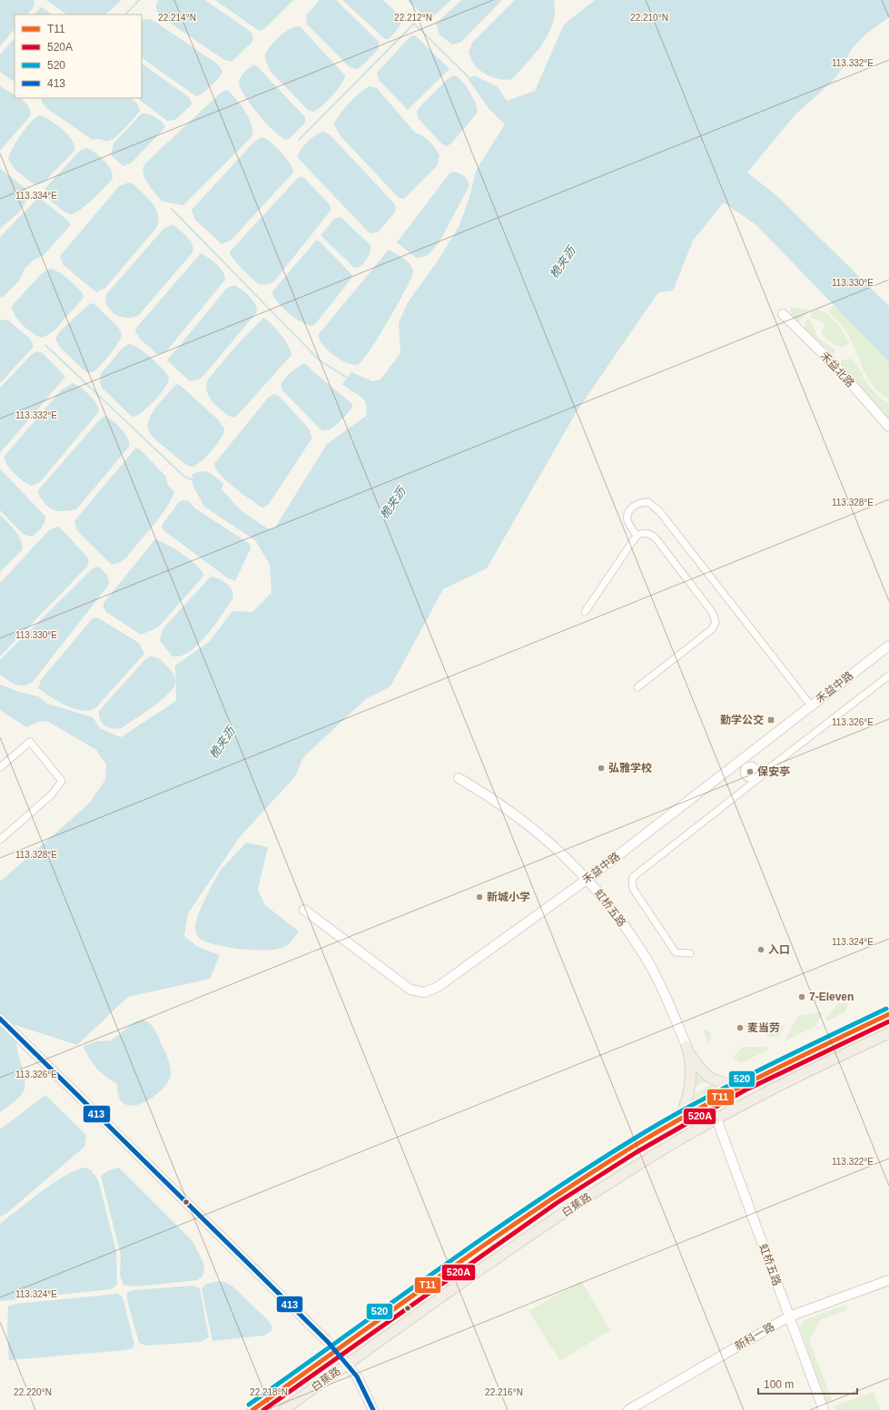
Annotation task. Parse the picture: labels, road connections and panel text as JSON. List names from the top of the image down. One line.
{"streets":{"main road":["白蕉路"],"street":["禾益北路","禾益中路","虹桥五路","新科一路"]},"crossings":[["禾益中路","虹桥五路"],["虹桥五路","白蕉路"],["虹桥五路","新科一路"]],"water":["桅夹沥"],"places":{"transit":["勤学公交"],"other":["弘雅学校","保安亭","新城小学","入口","7-Eleven","麦当劳"]},"lines":["transit line 520","transit line T11","transit line 413","transit line 520A"],"legend":["T11","520A","520","413"],"scale_bar":"100 m","coordinates":["22.214°N","22.212°N","22.210°N","113.332°E","113.334°E","113.330°E","113.328°E","113.326°E","113.324°E","113.322°E","22.220°N","22.218°N","22.216°N"]}
